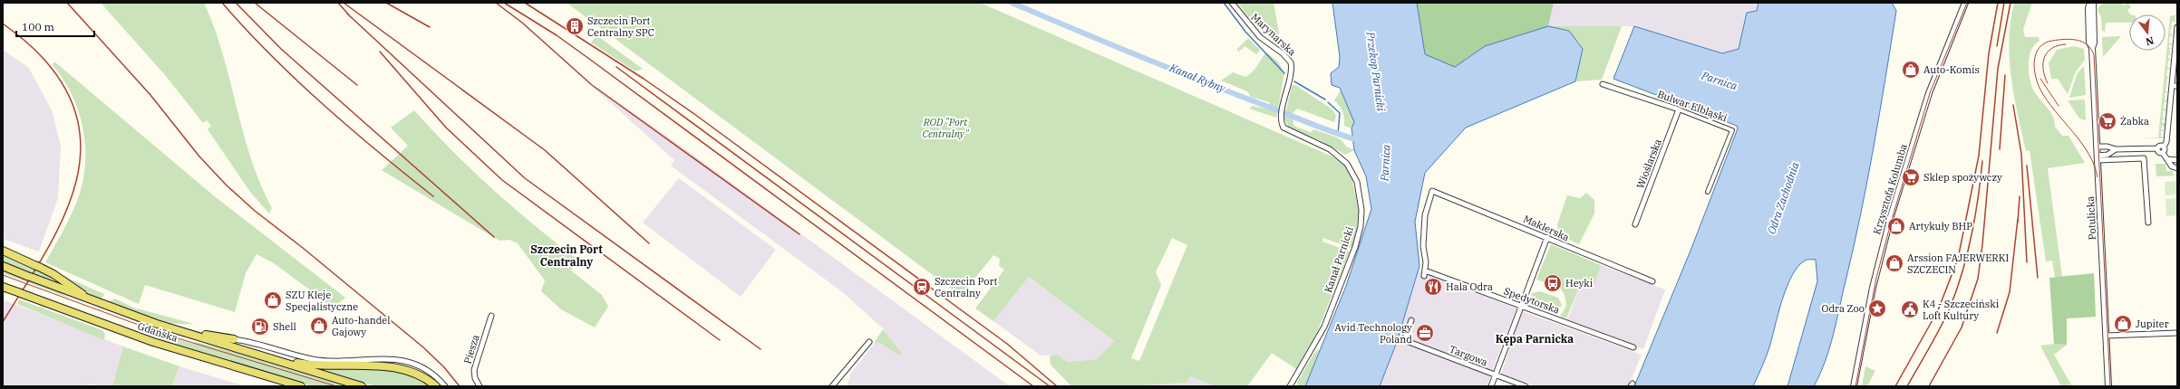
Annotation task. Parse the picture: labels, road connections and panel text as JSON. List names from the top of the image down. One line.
{"streets":{"main road":["Gdańska"],"street":["Marynarska","Bulwar Elbląski","Wioślarska","Krzysztofa Kolumba","Potulicka","Maklerska","Kanał Parnicki","Spedytorska","Piesza","Targowa"]},"crossings":[["Marynarska","Kanał Parnicki"],["Bulwar Elbląski","Wioślarska"],["Maklerska","Spedytorska"]],"districts":["Szczecin Port Centralny","Kępa Parnicka"],"water":["Przekop Parnicki","Kanał Rybny","Parnica","Odra Zachodnia"],"parks":["ROD \"Port Centralny\""],"places":{"building":["Szczecin Port Centralny SPC"],"shop":["Auto-Komis","Artykuły BHP","Arssion FAJERWERKI SZCZECIN","SZU Kleje Specjalistyczne","Jupiter","Auto-handel Gajowy"],"supermarket":["Żabka","Sklep spożywczy"],"bus stop":["Heyki"],"station":["Szczecin Port Centralny"],"restaurant":["Hala Odra"],"place":["Odra Zoo"],"public building":["K4 - Szczeciński Loft Kultury"],"fuel station":["Shell"],"office":["Avid Technology Poland"]},"scale_bar":"100 m","north":"bottom"}
